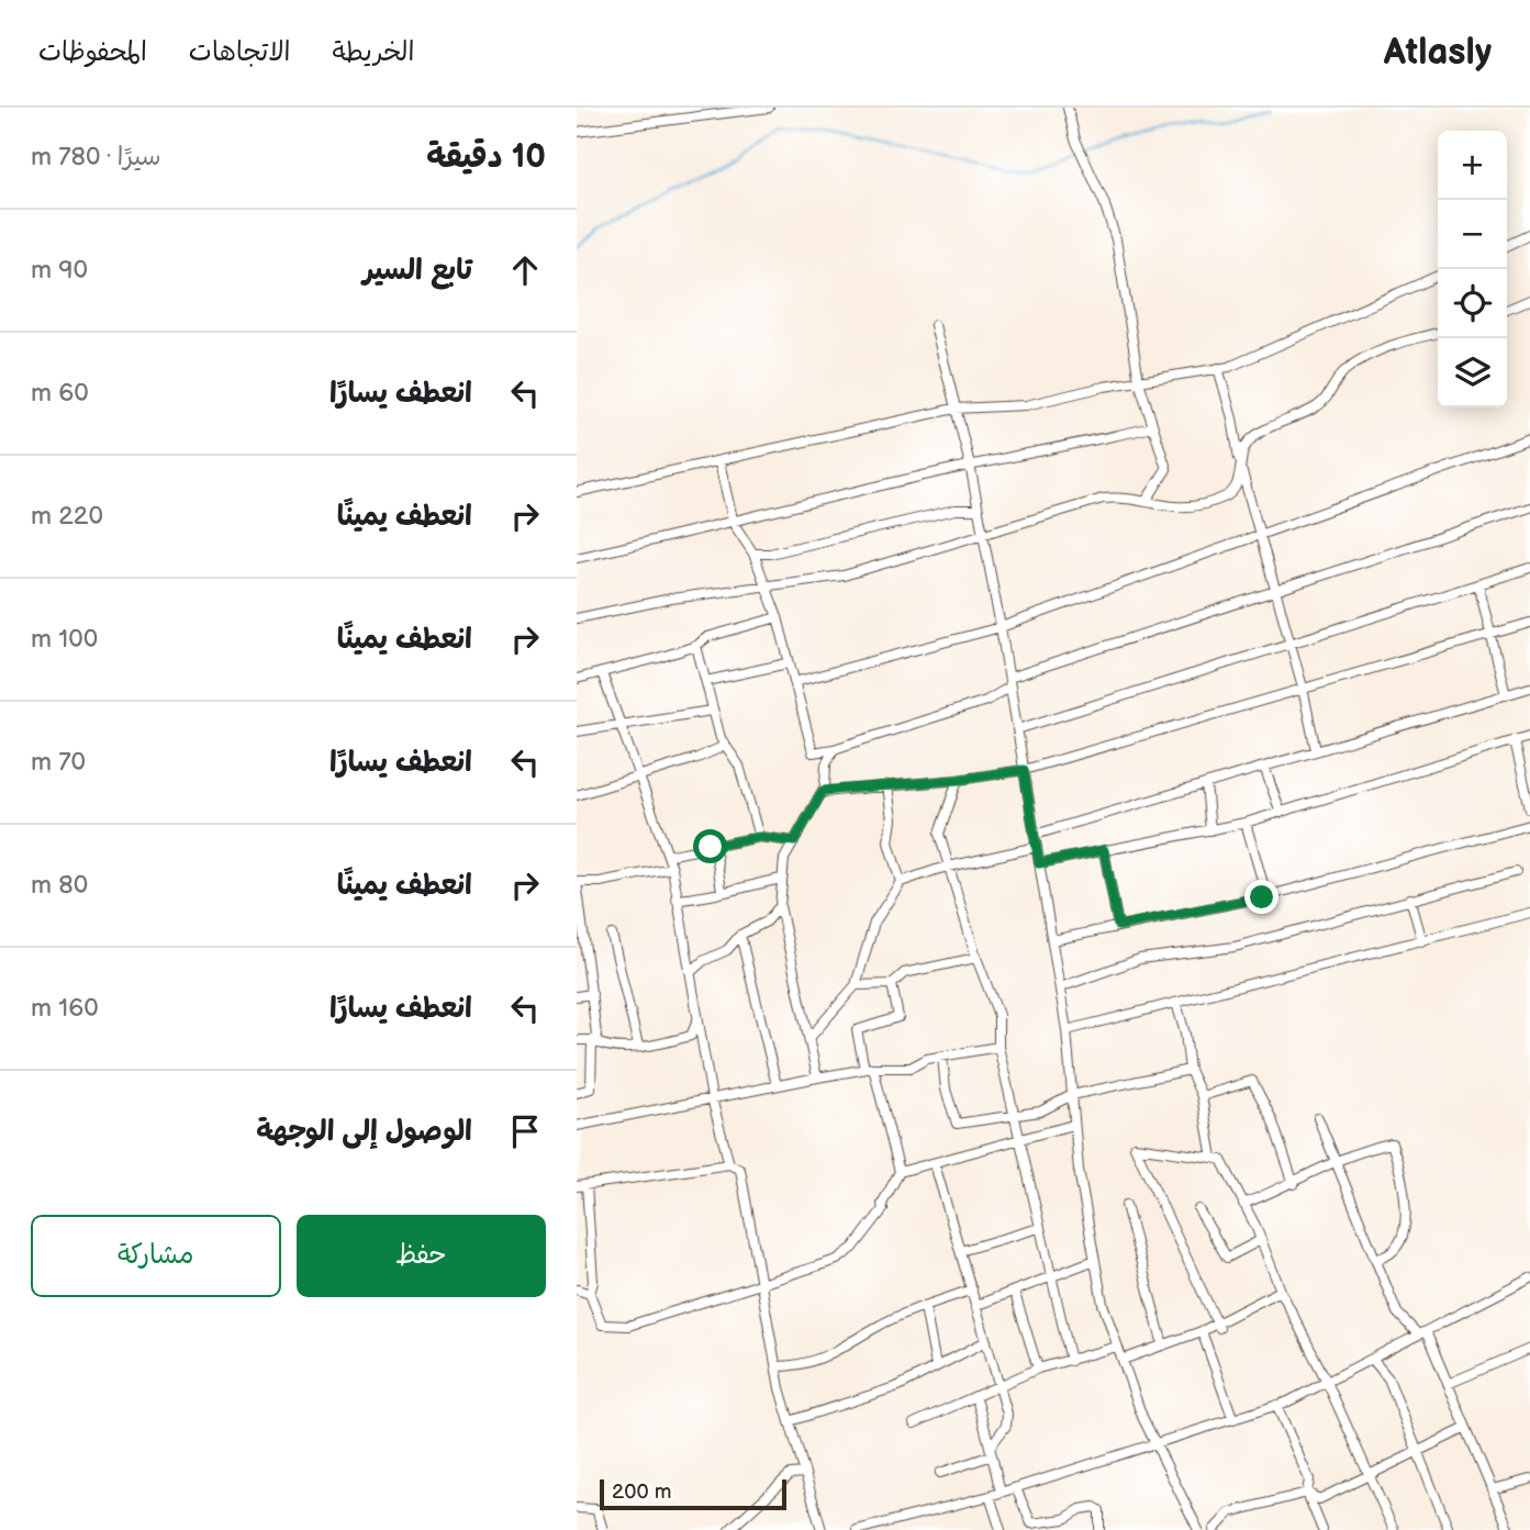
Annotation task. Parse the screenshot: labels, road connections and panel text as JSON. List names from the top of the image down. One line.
{"scale_bar":"200 m","page":{"header":"Atlasly","nav":["الخريطة","الاتجاهات","المحفوظات"],"heading":["10 دقيقة","سيرًا · 780 m"],"map_buttons":["+","−"],"list":[["تابع السير","90 m"],["انعطف يسارًا","60 m"],["انعطف يمينًا","220 m"],["انعطف يمينًا","100 m"],["انعطف يسارًا","70 m"],["انعطف يمينًا","80 m"],["انعطف يسارًا","160 m"],"الوصول إلى الوجهة"],"buttons":["حفظ","مشاركة"],"scale":"200 m"}}
